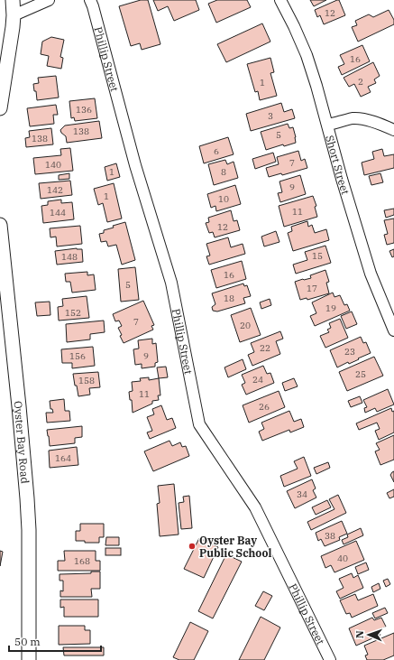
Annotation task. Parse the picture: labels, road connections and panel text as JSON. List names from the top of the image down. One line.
{"streets":{"street":["Phillip Street","Short Street","Oyster Bay Road"]},"places":["Oyster Bay Public School"],"house_numbers":["12","16","2","1","136","3","138","5","138","6","7","140","1","8","9","142","1","10","11","144","12","15","148","16","5","17","18","19","152","7","20","22","23","156","9","25","24","158","11","26","164","34","38","40","168"],"scale_bar":"50 m","north":"left"}
